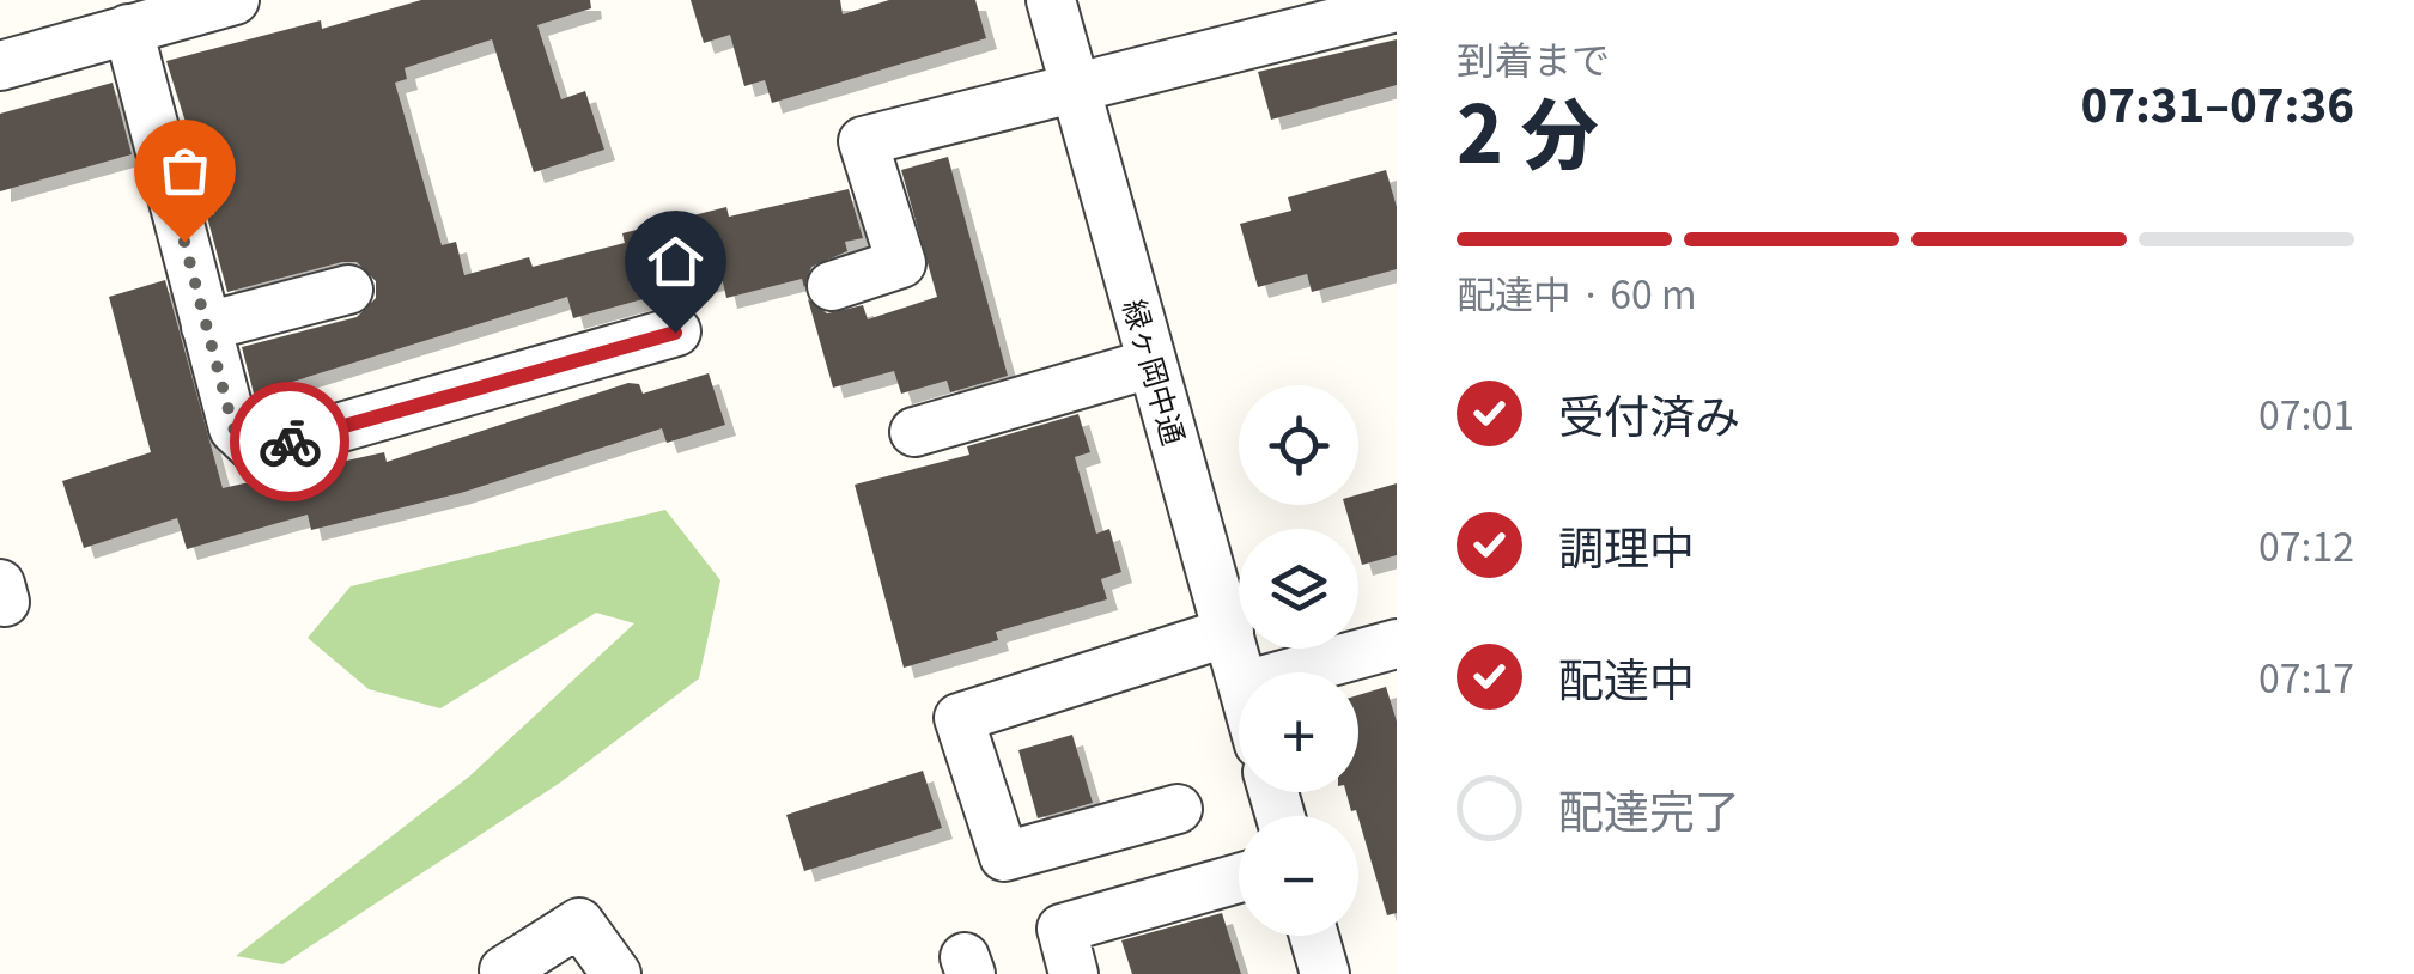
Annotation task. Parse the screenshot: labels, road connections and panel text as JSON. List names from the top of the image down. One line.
{"streets":{"street":["緑ヶ岡中通"]},"page":{"heading":["2 分","到着まで","07:31–07:36"],"bar":"配達中 · 60 m","list":[["受付済み","07:01"],["調理中","07:12"],["配達中","07:17"],"配達完了"],"map_buttons":["+","−"]}}
